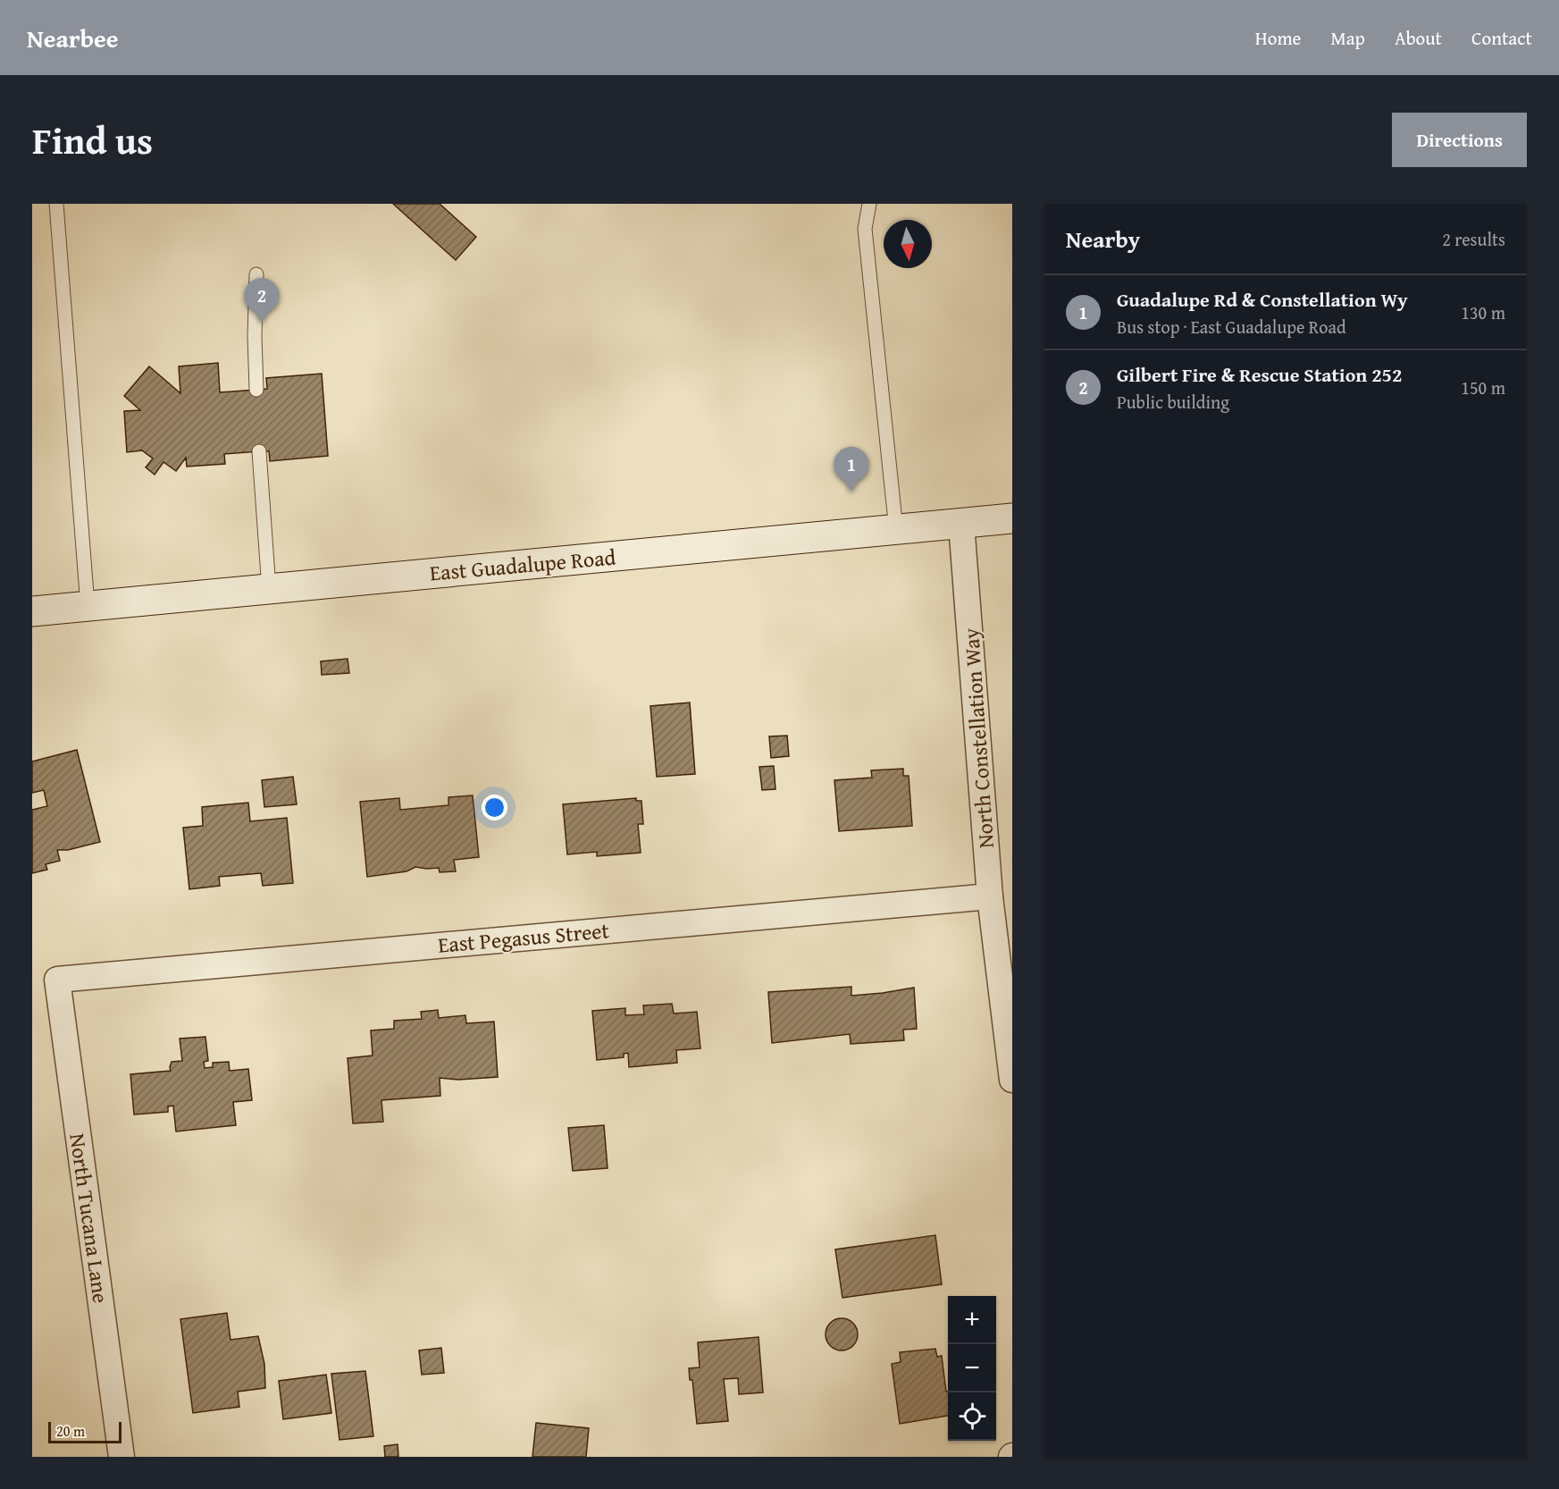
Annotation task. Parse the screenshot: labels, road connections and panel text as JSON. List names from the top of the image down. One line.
{"streets":{"main road":["East Guadalupe Road"],"street":["North Constellation Way","East Pegasus Street","North Tucana Lane"]},"crossings":[["East Guadalupe Road","North Constellation Way"],["North Constellation Way","East Pegasus Street"],["East Pegasus Street","North Tucana Lane"]],"scale_bar":"20 m","north":"bottom","page":{"header":"Nearbee","nav":["Home","Map","About","Contact"],"title":"Find us","buttons":"Directions","heading":["Nearby","2 results"],"list":[{"mark":"1","name":"Guadalupe Rd & Constellation Wy","note":"Bus stop · East Guadalupe Road","value":"130 m"},{"mark":"2","name":"Gilbert Fire & Rescue Station 252","note":"Public building","value":"150 m"}],"pins":["2","1"],"map_buttons":["+","−"],"scale":"20 m"}}
